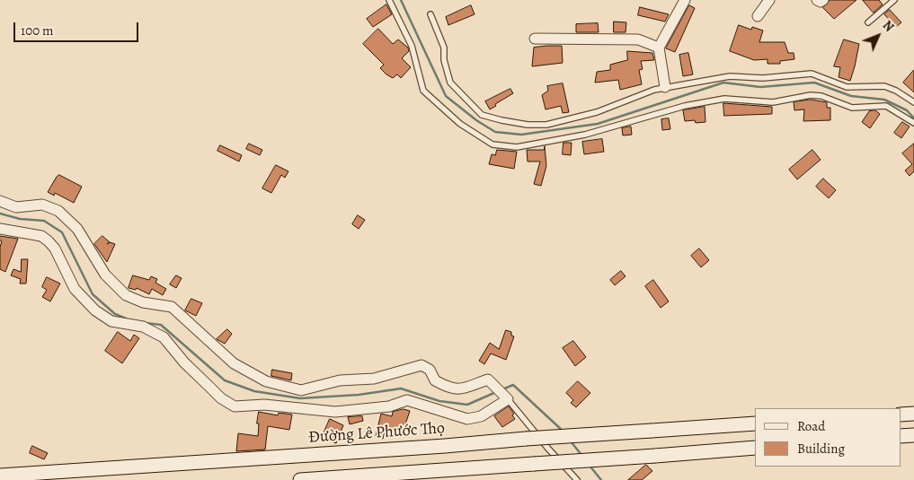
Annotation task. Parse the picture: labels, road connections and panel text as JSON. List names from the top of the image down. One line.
{"streets":{"street":["Đường Lê Phước Thọ"]},"legend":["Road","Building"],"scale_bar":"100 m","north":"top right"}
